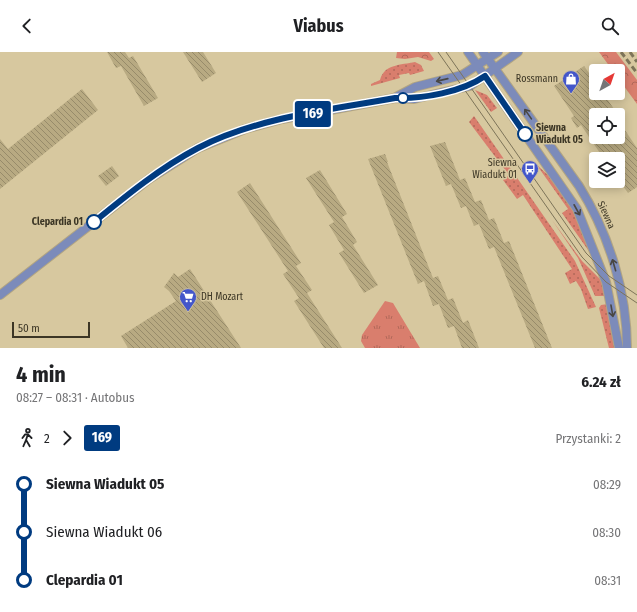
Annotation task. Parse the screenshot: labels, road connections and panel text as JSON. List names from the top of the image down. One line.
{"streets":{"street":["Siewna"]},"places":{"shop":["Rossmann"],"other":["Siewna Wiadukt 05","Clepardia 01"],"bus stop":["Siewna Wiadukt 01"],"supermarket":["DH Mozart"]},"lines":["bus line 169"],"scale_bar":"50 m","north":"top right","page":{"header":"Viabus","on_map":"169","scale":"50 m","heading":["4 min","08:27 – 08:31 · Autobus","6.24 zł"],"legs":["2","169","Przystanki: 2"],"list":[{"name":"Siewna Wiadukt 05","value":"08:29"},{"name":"Siewna Wiadukt 06","value":"08:30"},{"name":"Clepardia 01","value":"08:31"}]}}
